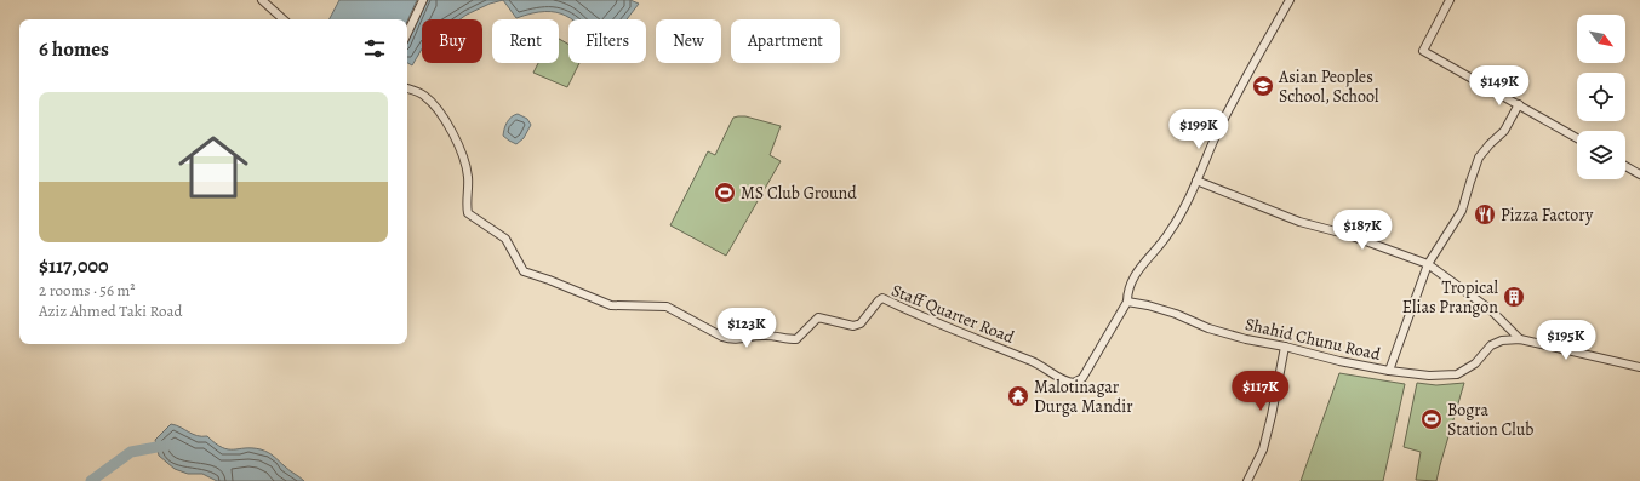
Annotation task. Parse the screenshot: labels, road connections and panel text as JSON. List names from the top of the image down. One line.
{"streets":{"street":["Staff Quarter Road","Shahid Chunu Road"]},"crossings":[["Staff Quarter Road","Shahid Chunu Road"]],"places":{"school or university":["Asian Peoples School, School"],"sports":["MS Club Ground","Bogra Station Club"],"restaurant":["Pizza Factory"],"building":["Tropical Elias Prangon"],"temple":["Malotinagar Durga Mandir"]},"north":"bottom right","page":{"chip":["Buy","Rent","Filters","New","Apartment"],"heading":"6 homes","price":["$149K","$199K","$187K","$123K","$195K","$117K"],"list":[{"name":"$117,000","note":"2 rooms · 56 m² · Aziz Ahmed Taki Road"}]}}
